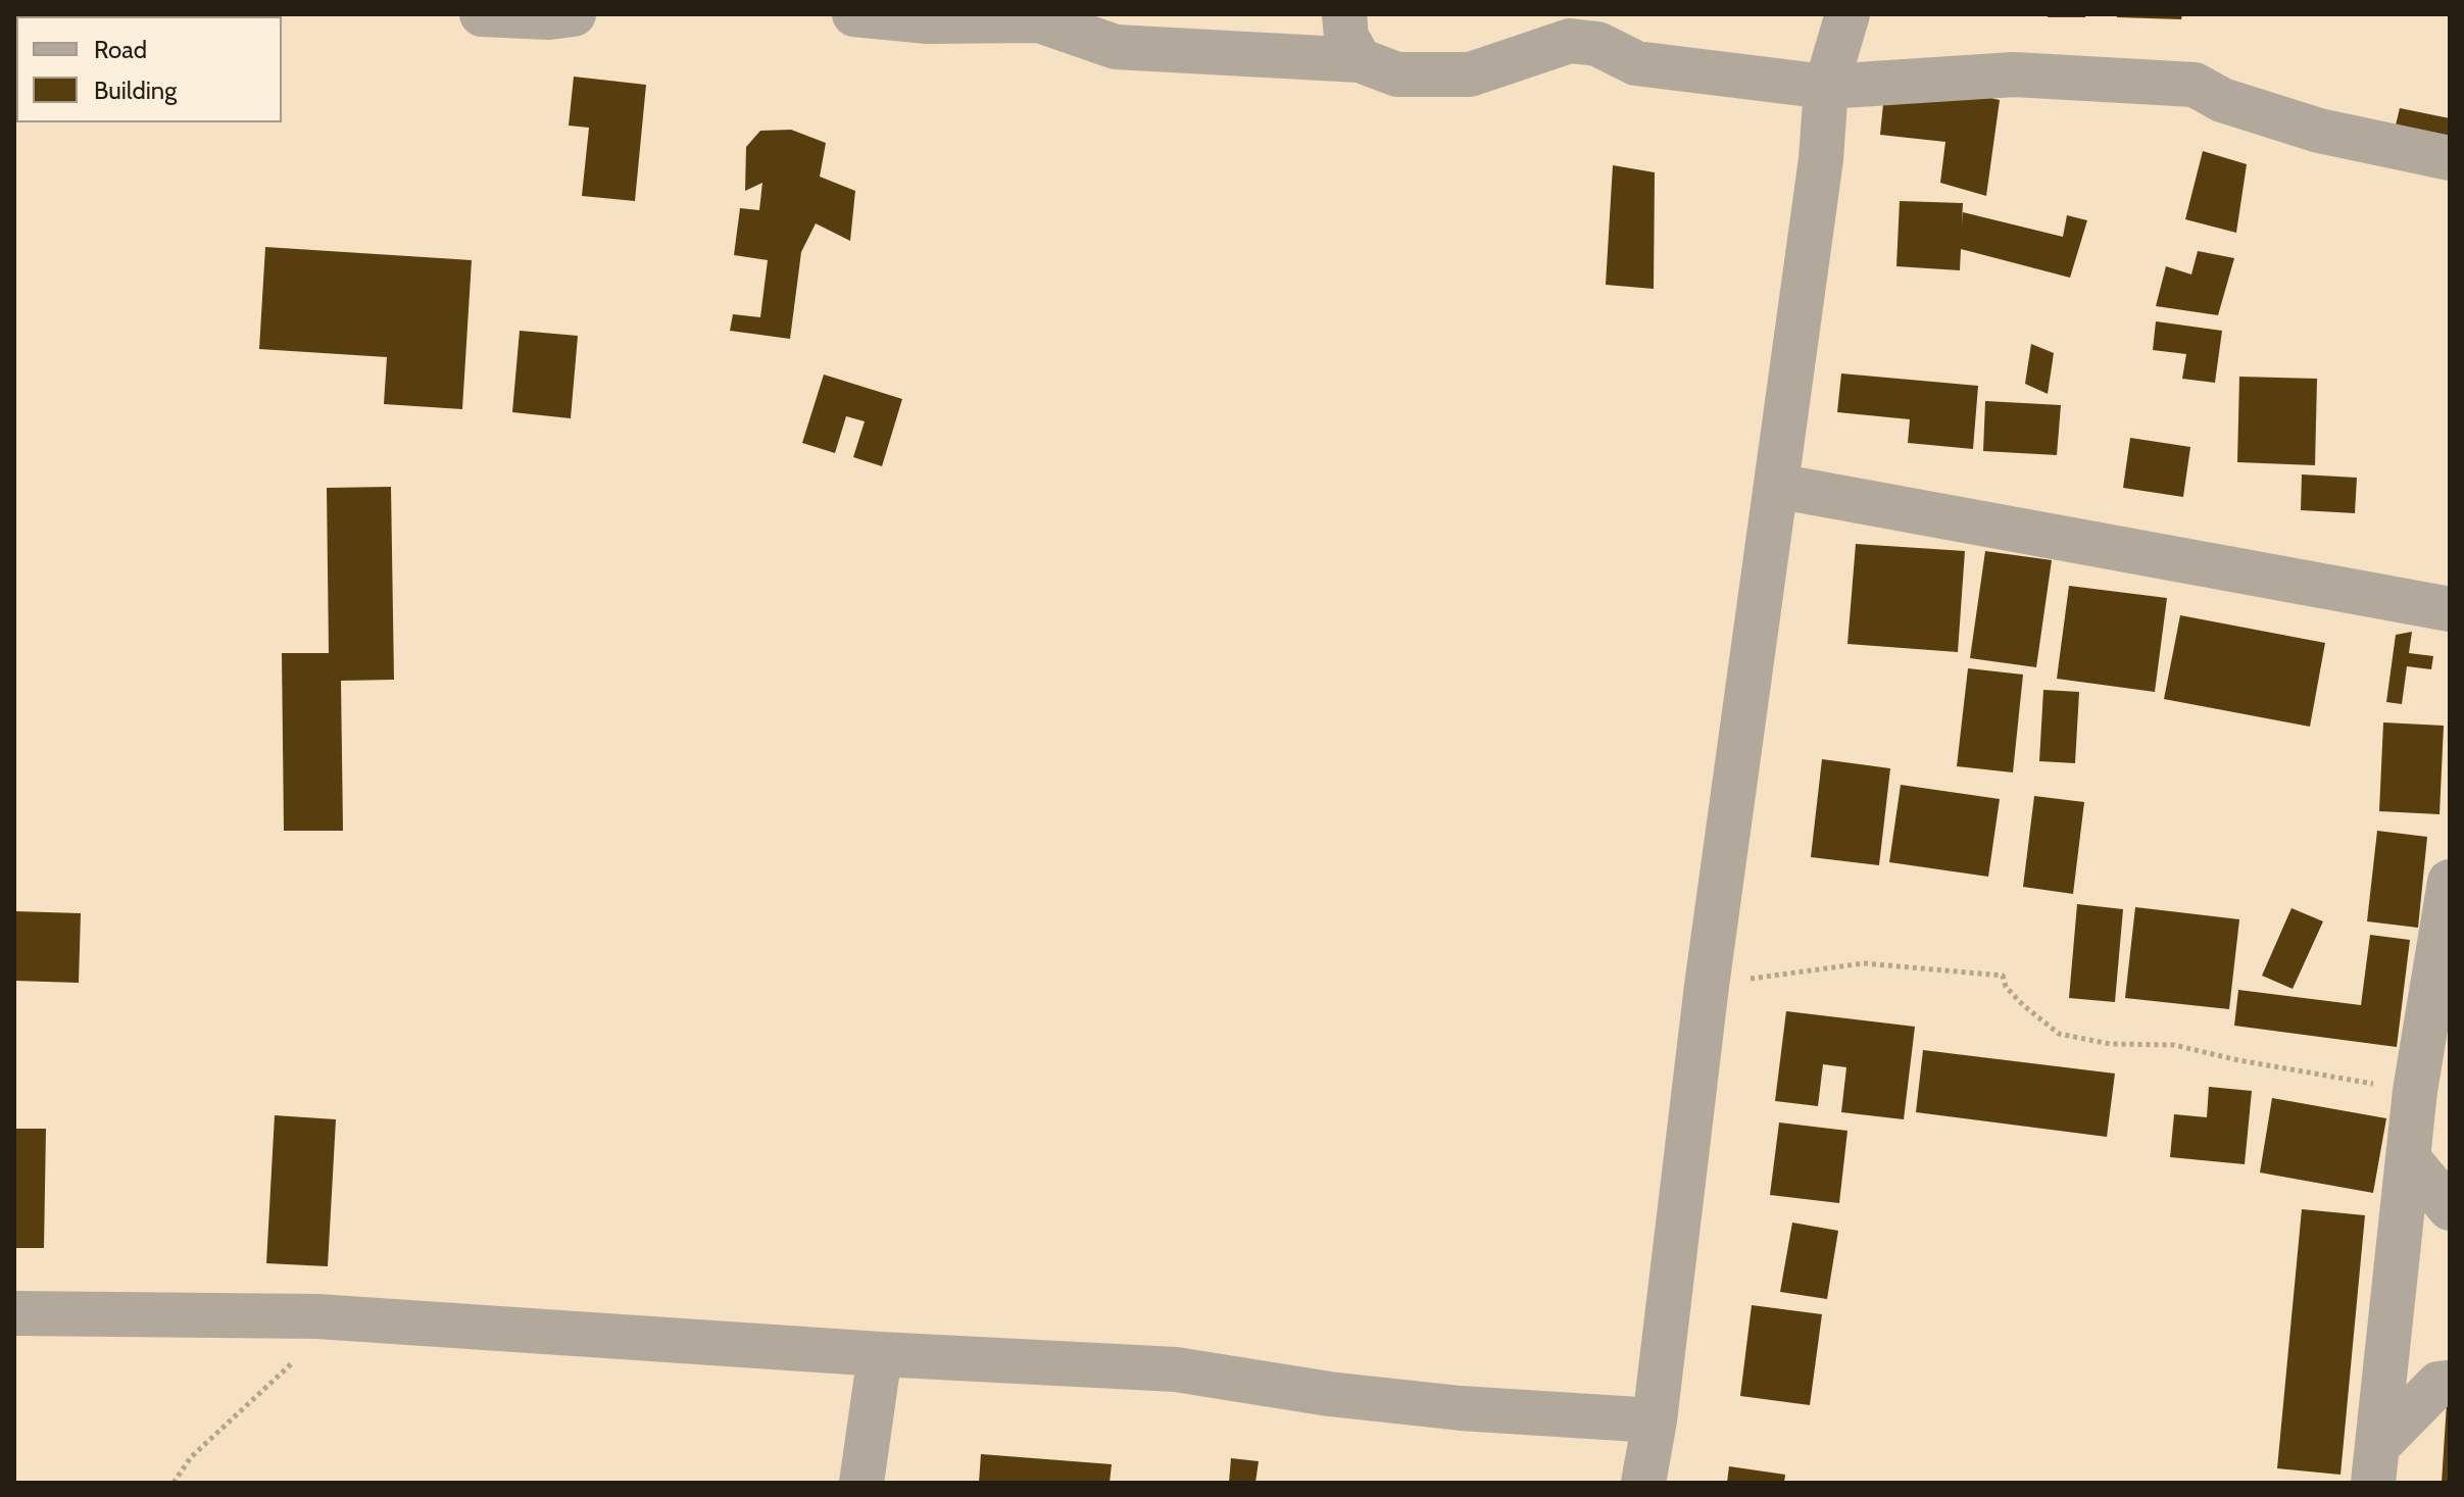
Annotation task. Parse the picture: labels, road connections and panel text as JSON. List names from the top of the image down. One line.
{"legend":["Road","Building"]}
